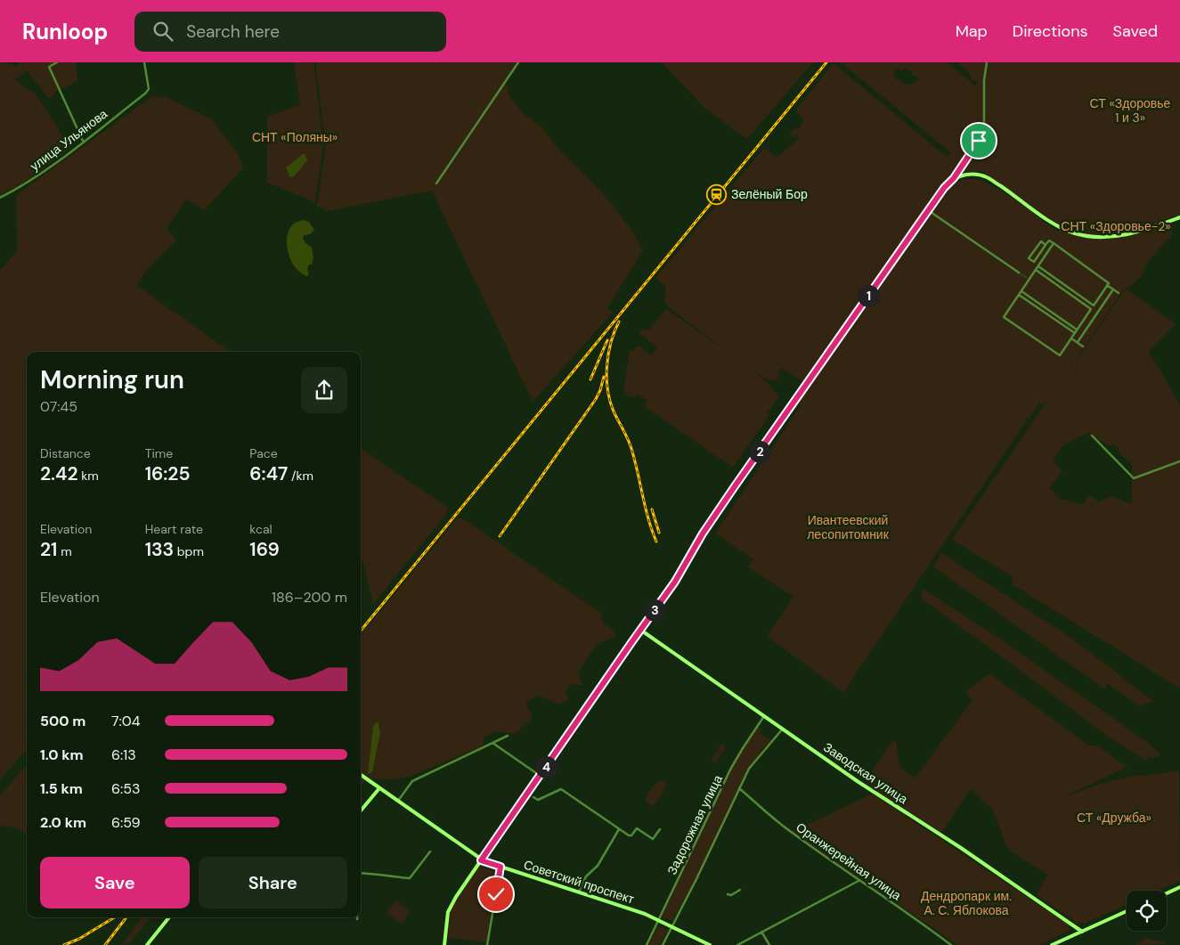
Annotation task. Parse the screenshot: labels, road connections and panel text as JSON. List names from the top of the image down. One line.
{"streets":{"main road":["Заводская улица","Советский проспект"],"street":["улица Ульянова","Задорожная улица","Оранжерейная улица"]},"crossings":[["Заводская улица","Задорожная улица"],["Задорожная улица","Оранжерейная улица"],["Задорожная улица","Советский проспект"]],"parks":["СТ «Здоровье 1 и 3»","СНТ «Поляны»","СНТ «Здоровье-2»","Ивантеевский лесопитомник","СТ «Дружба»","Дендропарк им. А. С. Яблокова"],"places":{"station":["Зелёный Бор"]},"page":{"header":"Runloop","search":"Search here","nav":["Map","Directions","Saved"],"pins":["1","2","3","4"],"heading":["Morning run","07:45"],"stats":[["Distance","2.42 km"],["Time","16:25"],["Pace","6:47 /km"],["Elevation","21 m"],["Heart rate","133 bpm"],["kcal","169"]],"chart":["Elevation","186–200 m"],"list":[{"name":"500 m","note":"7:04"},{"name":"1.0 km","note":"6:13"},{"name":"1.5 km","note":"6:53"},{"name":"2.0 km","note":"6:59"}],"buttons":["Save","Share"]}}
